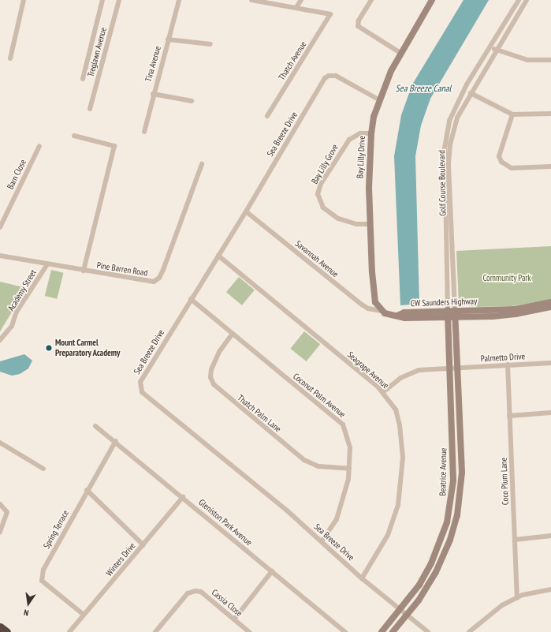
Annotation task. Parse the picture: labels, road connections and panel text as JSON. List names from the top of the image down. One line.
{"streets":{"main road":["Bay Lilly Drive","CW Saunders Highway","Beatrice Avenue"],"street":["Treglawn Avenue","Thatch Avenue","Tina Avenue","Sea Breeze Drive","Bay Lilly Grove","Barn Close","Golf Course Boulevard","Savannah Avenue","Pine Barren Road","Academy Street","Palmetto Drive","Seagrape Avenue","Coconut Palm Avenue","Thatch Palm Lane","Coco Plum Lane","Gleniston Park Avenue","Spring Terrace","Winters Drive","Cassia Close"]},"crossings":[["Sea Breeze Drive","Bay Lilly Drive"],["Sea Breeze Drive","Savannah Avenue"],["Sea Breeze Drive","Seagrape Avenue"],["Sea Breeze Drive","Coconut Palm Avenue"],["Sea Breeze Drive","Beatrice Avenue"],["Bay Lilly Drive","Bay Lilly Grove"],["Bay Lilly Drive","Savannah Avenue"],["Golf Course Boulevard","CW Saunders Highway"],["Golf Course Boulevard","Beatrice Avenue"],["Pine Barren Road","Academy Street"],["CW Saunders Highway","Beatrice Avenue"],["Palmetto Drive","Seagrape Avenue"],["Palmetto Drive","Beatrice Avenue"],["Palmetto Drive","Coco Plum Lane"],["Coconut Palm Avenue","Thatch Palm Lane"],["Gleniston Park Avenue","Spring Terrace"],["Gleniston Park Avenue","Winters Drive"],["Spring Terrace","Winters Drive"]],"water":["Sea Breeze Canal"],"parks":["Community Park"],"places":["Mount Carmel Preparatory Academy"],"north":"bottom"}
